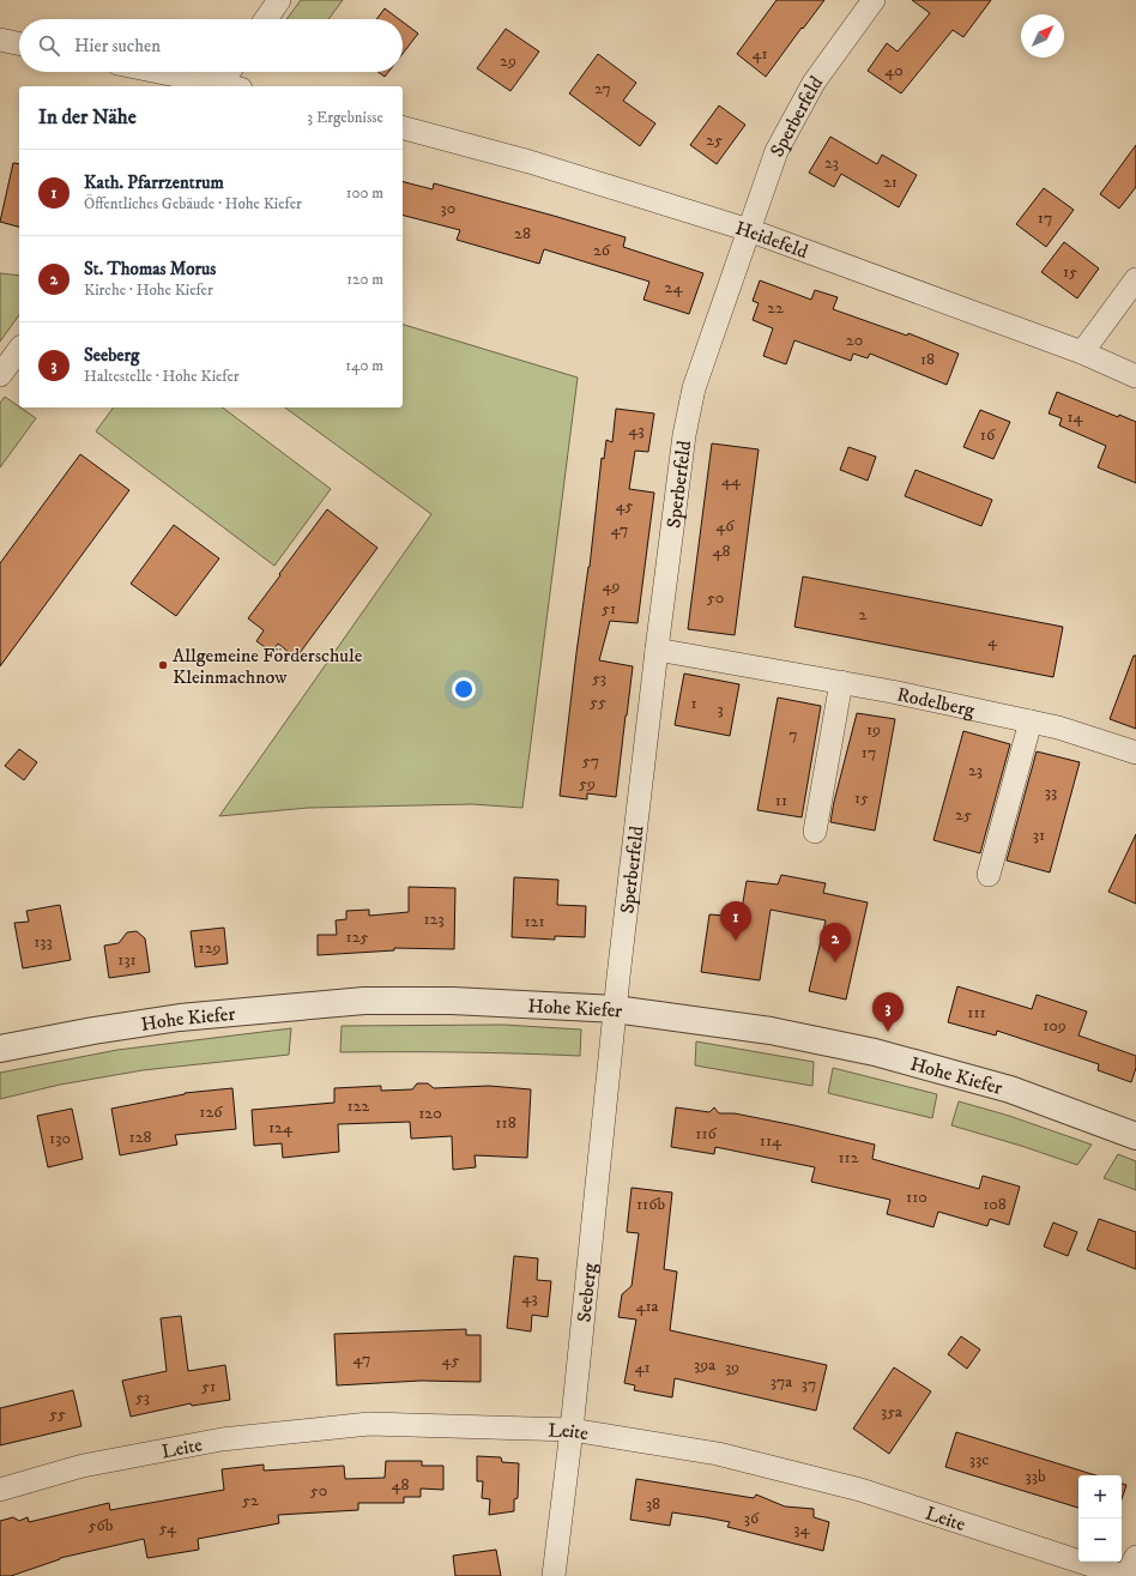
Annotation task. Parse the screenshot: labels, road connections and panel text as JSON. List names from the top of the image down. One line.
{"streets":{"street":["Sperberfeld","Heidefeld","Rodelberg","Hohe Kiefer","Seeberg","Leite"]},"crossings":[["Sperberfeld","Heidefeld"],["Sperberfeld","Rodelberg"],["Sperberfeld","Hohe Kiefer"],["Sperberfeld","Seeberg"],["Hohe Kiefer","Seeberg"],["Seeberg","Leite"]],"places":["Allgemeine Förderschule Kleinmachnow"],"house_numbers":["41","29","40","27","25","23","21","30","17","28","26","15","24","22","20","18","14","43","16","44","45","46","47","48","49","50","51","2","4","53","55","1","3","19","7","17","57","23","59","33","15","11","25","31","123","121","125","133","129","131","111","109","122","126","120","118","124","116","128","130","114","112","110","116b","108","43","41a","47","45","39a","41","39","37a","37","51","53","35a","55","33c","33b","48","50","52","38","36","56b","54","34"],"north":"top right","page":{"search":"Hier suchen","heading":["In der Nähe","3 Ergebnisse"],"list":[{"mark":"1","name":"Kath. Pfarrzentrum","note":"Öffentliches Gebäude · Hohe Kiefer","value":"100 m"},{"mark":"2","name":"St. Thomas Morus","note":"Kirche · Hohe Kiefer","value":"120 m"},{"mark":"3","name":"Seeberg","note":"Haltestelle · Hohe Kiefer","value":"140 m"}],"pins":["1","2","3"],"map_buttons":["+","−"]}}
